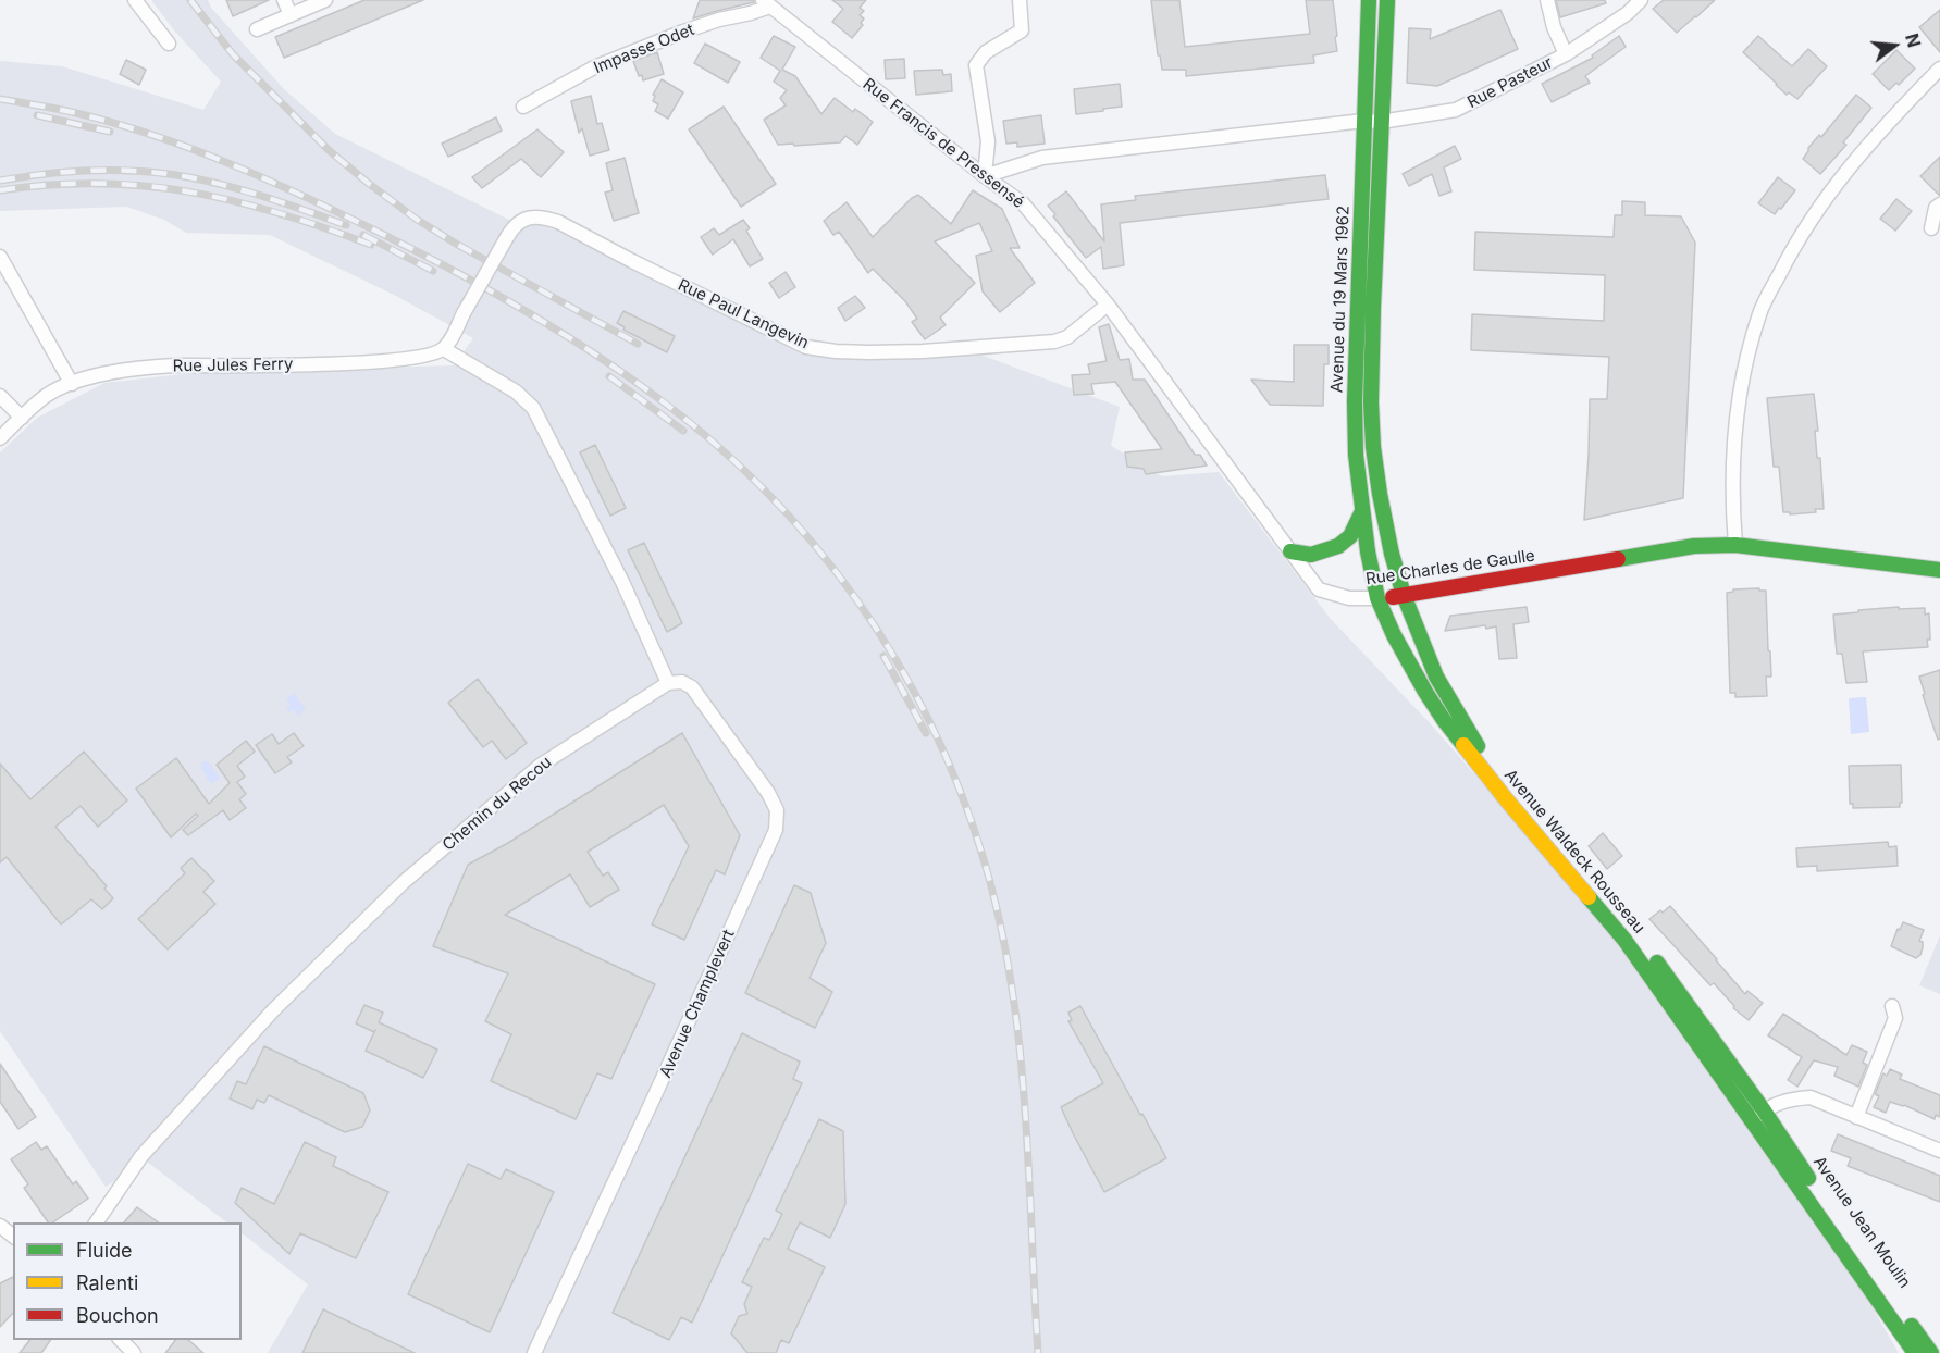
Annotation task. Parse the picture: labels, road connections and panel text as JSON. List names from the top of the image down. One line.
{"streets":{"main road":["Avenue du 19 Mars 1962","Rue Charles de Gaulle","Avenue Waldeck Rousseau","Avenue Jean Moulin"],"street":["Impasse Odet","Rue Pasteur","Rue Francis de Pressensé","Rue Paul Langevin","Rue Jules Ferry","Chemin du Recou","Avenue Champlevert"]},"crossings":[["Impasse Odet","Rue Francis de Pressensé"],["Rue Pasteur","Rue Francis de Pressensé"],["Rue Pasteur","Avenue du 19 Mars 1962"],["Rue Francis de Pressensé","Rue Paul Langevin"],["Rue Francis de Pressensé","Rue Charles de Gaulle"],["Avenue du 19 Mars 1962","Rue Charles de Gaulle"],["Avenue du 19 Mars 1962","Avenue Waldeck Rousseau"],["Rue Paul Langevin","Rue Jules Ferry"],["Rue Paul Langevin","Rue Charles de Gaulle"],["Rue Charles de Gaulle","Avenue Waldeck Rousseau"],["Chemin du Recou","Avenue Champlevert"],["Avenue Waldeck Rousseau","Avenue Jean Moulin"]],"legend":["Fluide","Ralenti","Bouchon"],"north":"right"}
